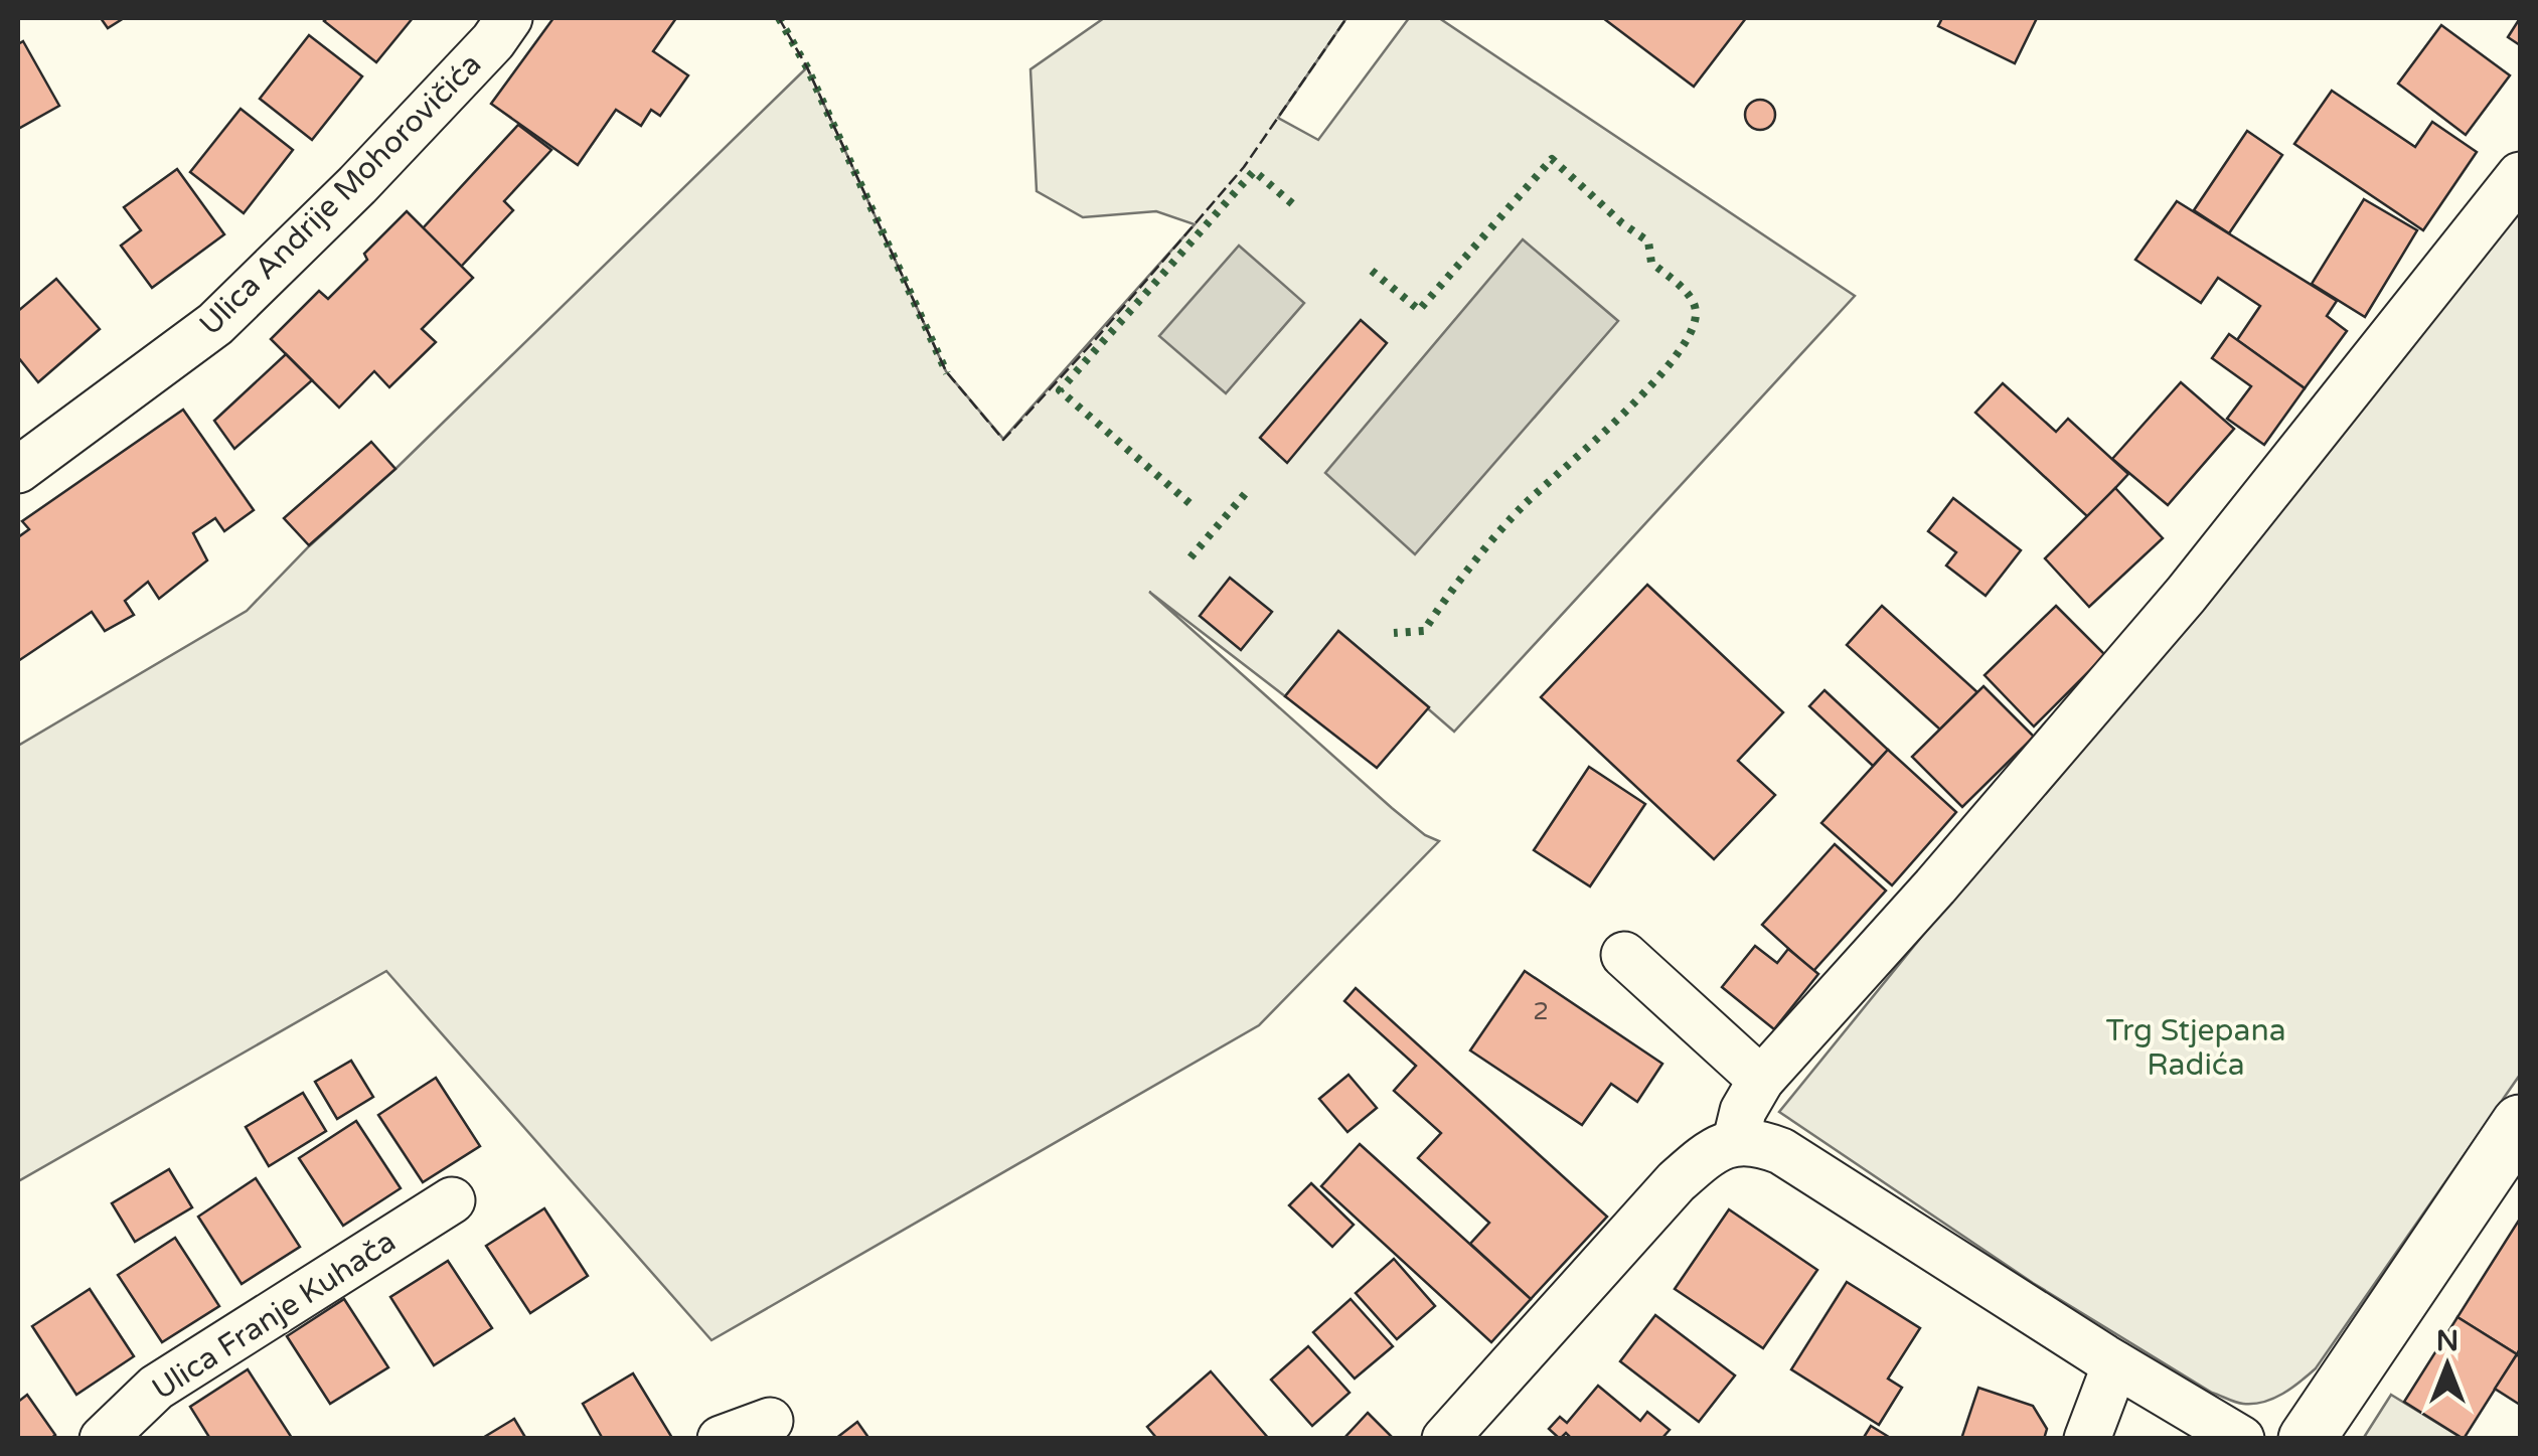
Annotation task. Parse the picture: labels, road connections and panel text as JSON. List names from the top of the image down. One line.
{"streets":{"street":["Ulica Andrije Mohorovičića","Ulica Franje Kuhača"]},"parks":["Trg Stjepana Radića"],"house_numbers":["2"],"north":"top"}
